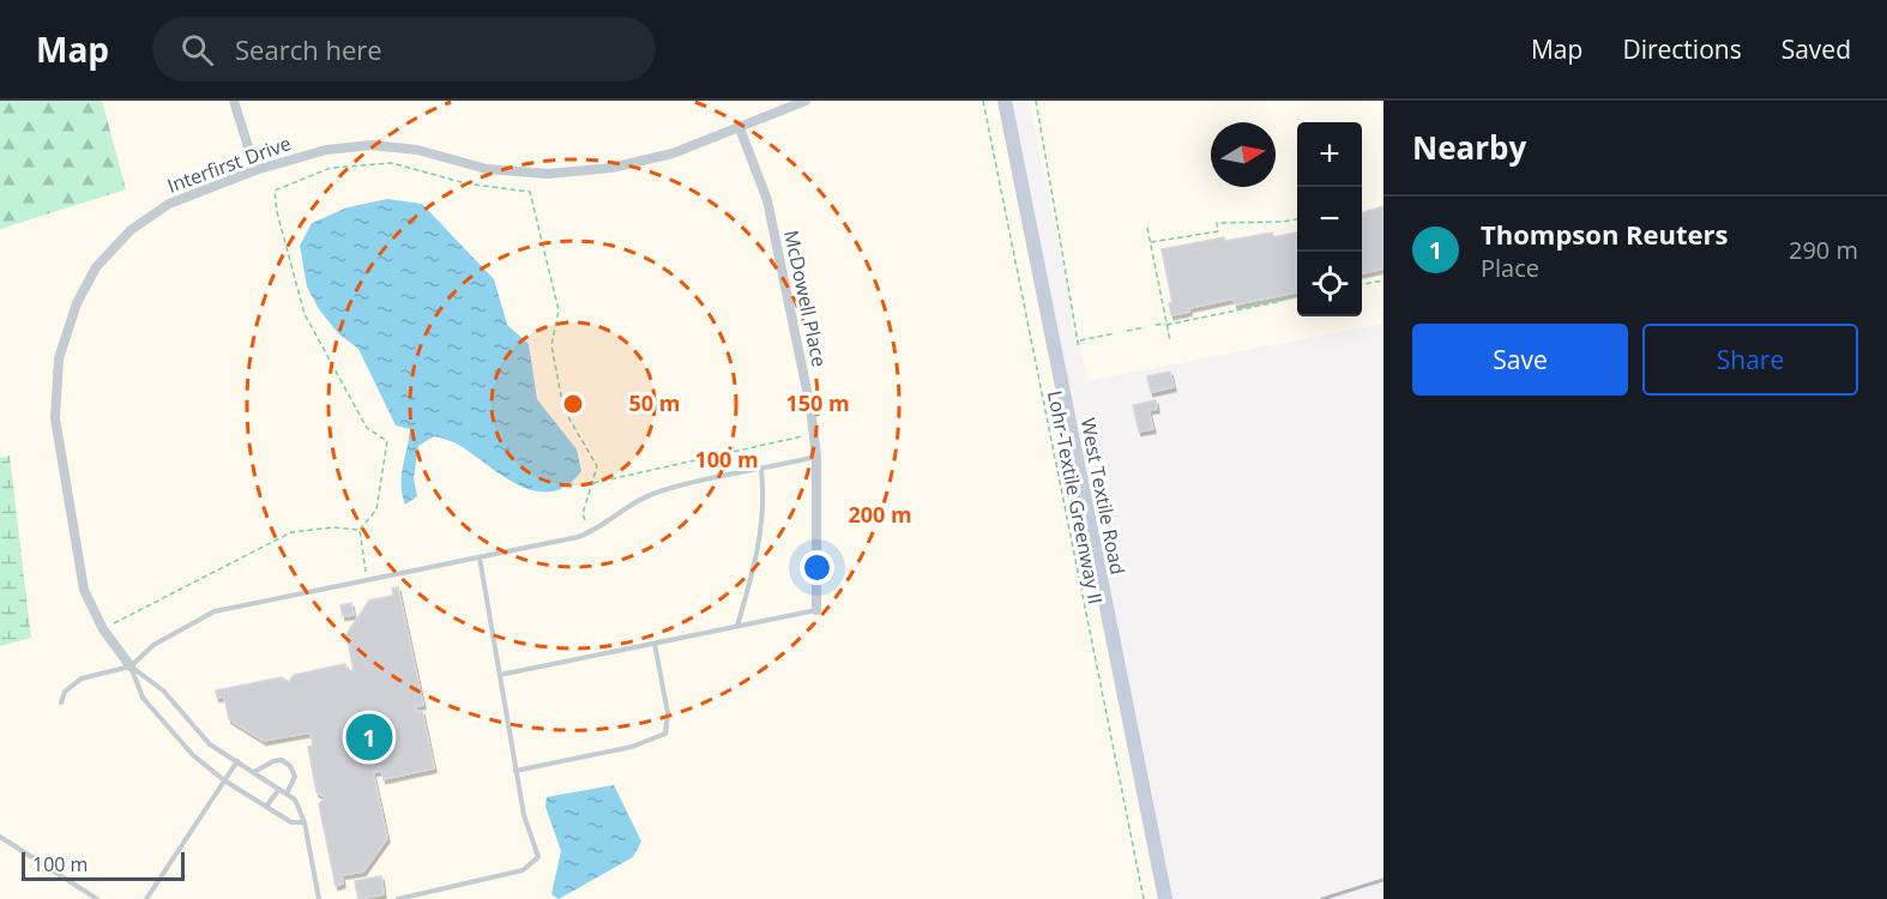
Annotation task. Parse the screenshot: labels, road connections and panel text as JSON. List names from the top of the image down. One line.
{"streets":{"main road":["West Textile Road"],"street":["Interfirst Drive","McDowell Place"],"path":["Lohr-Textile Greenway II"]},"crossings":[["Interfirst Drive","McDowell Place"]],"scale_bar":"100 m","north":"right","page":{"header":"Map","search":"Search here","nav":["Map","Directions","Saved"],"heading":"Nearby","map_buttons":["+","−"],"list":[{"mark":"1","name":"Thompson Reuters","note":"Place","value":"290 m"}],"buttons":["Save","Share"],"pins":"1","scale":"100 m"},"rings":["50 m","150 m","100 m","200 m"]}
